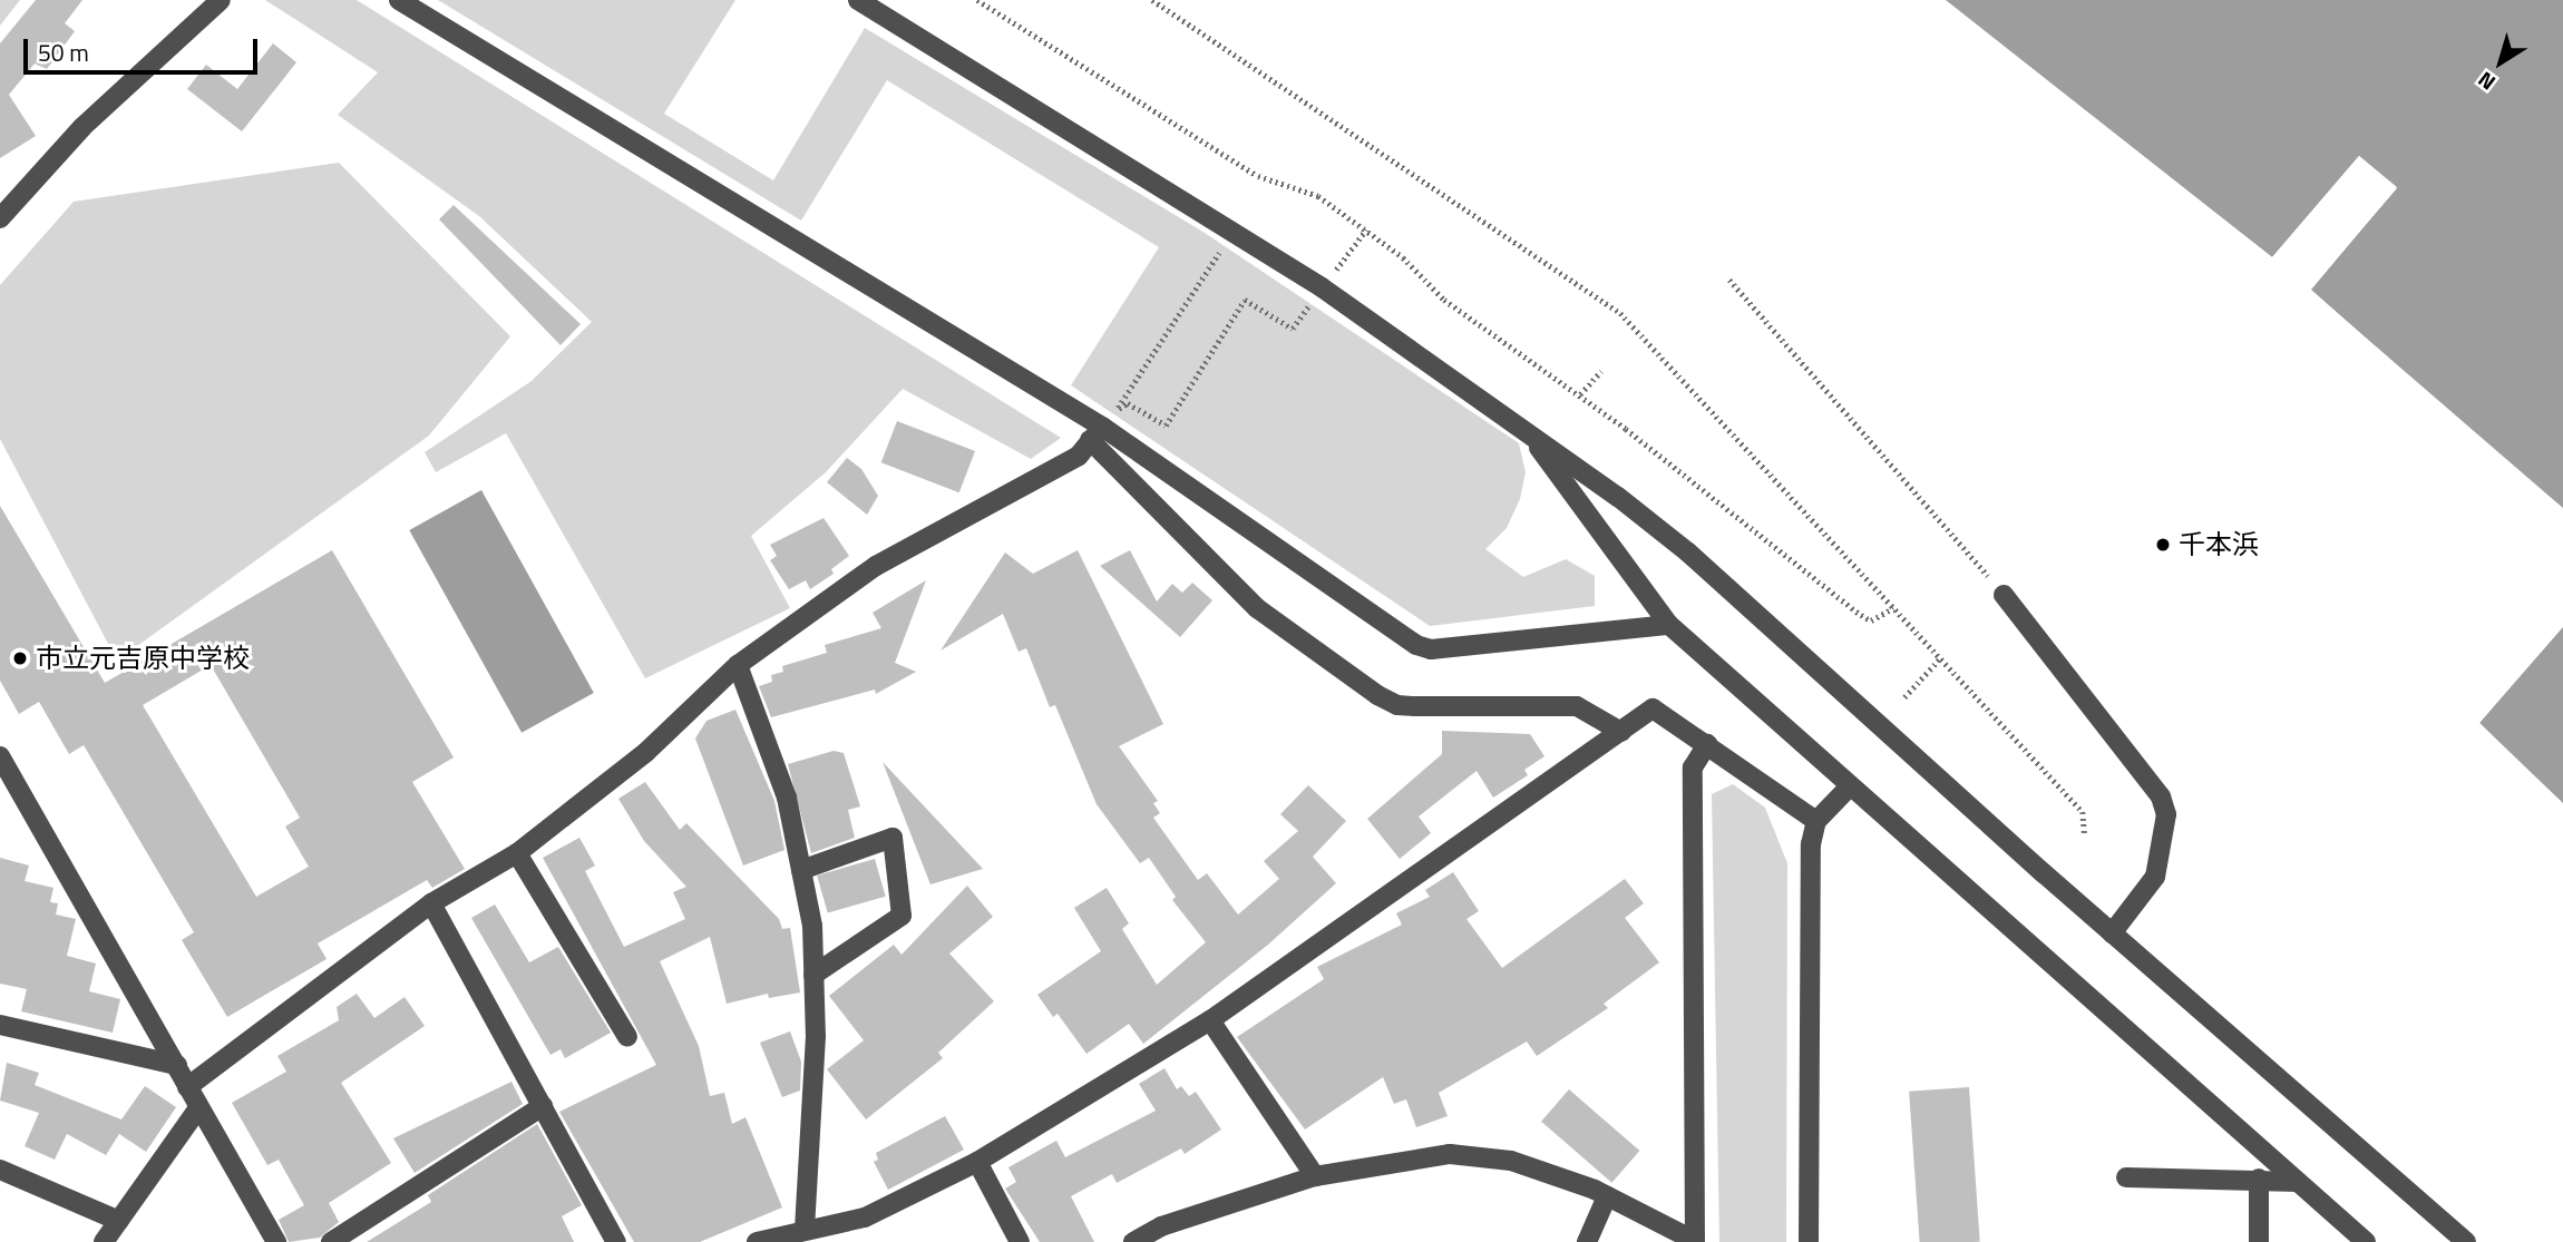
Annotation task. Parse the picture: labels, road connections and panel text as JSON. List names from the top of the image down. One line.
{"places":["千本浜","市立元吉原中学校"],"scale_bar":"50 m","north":"bottom left"}
